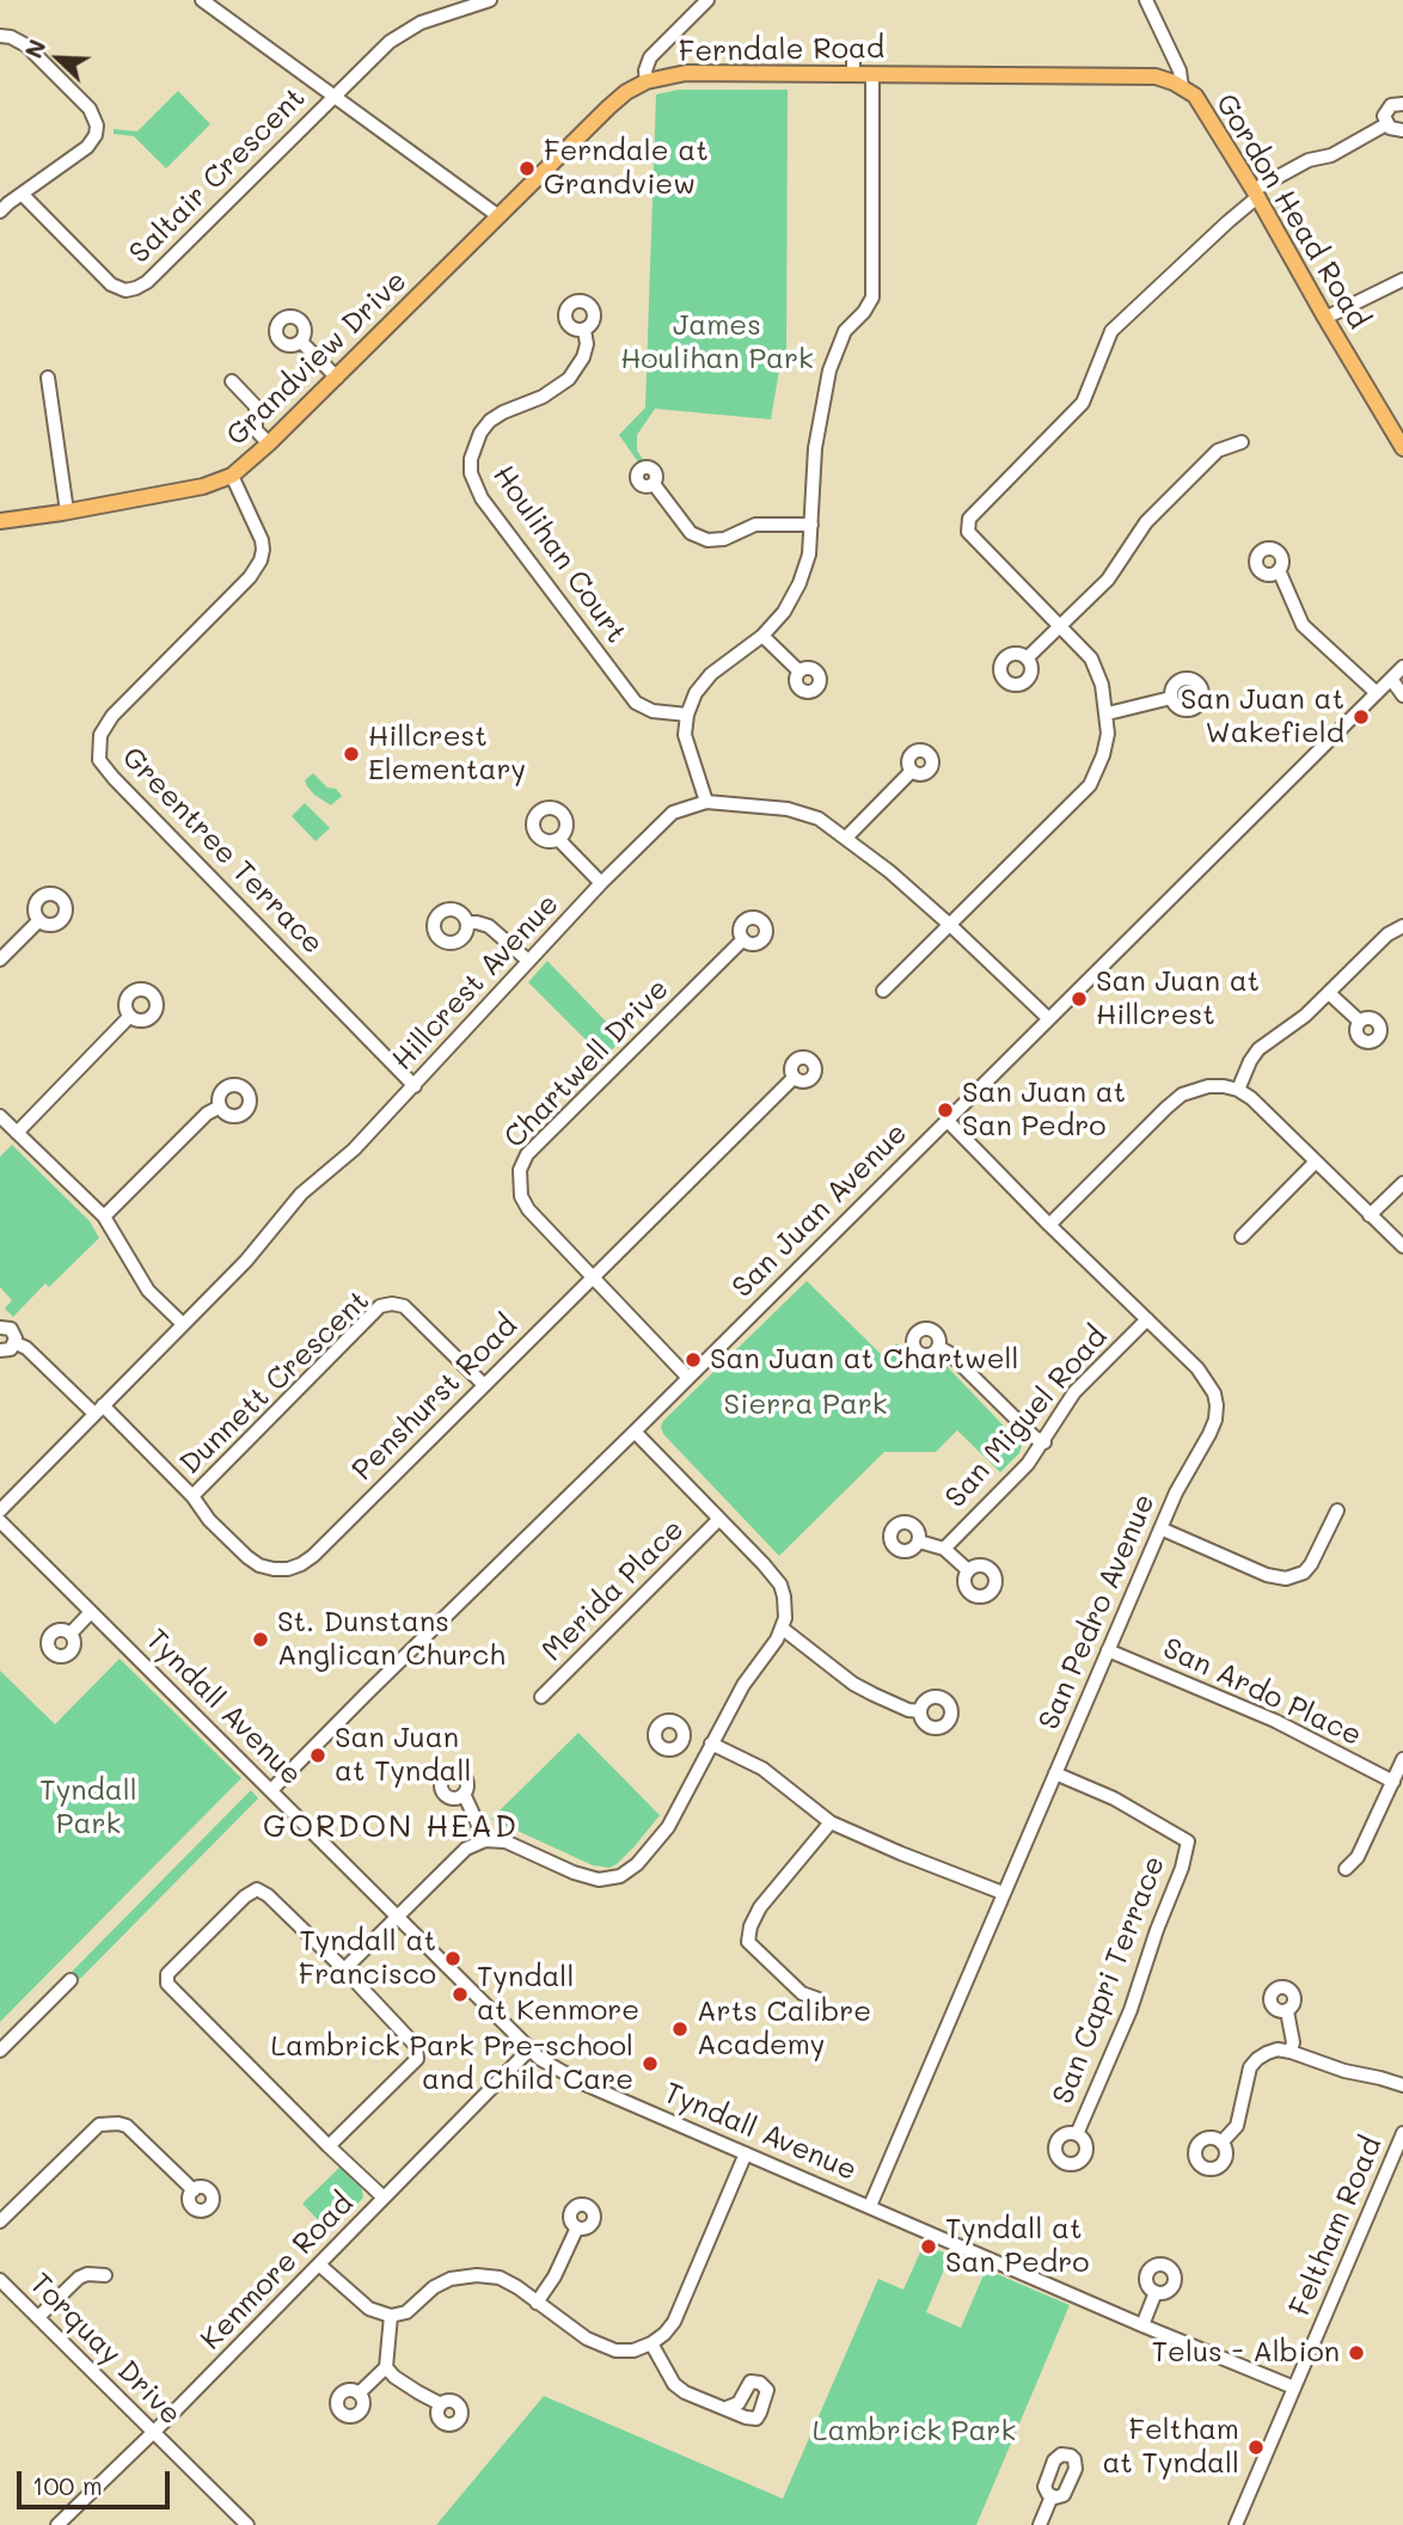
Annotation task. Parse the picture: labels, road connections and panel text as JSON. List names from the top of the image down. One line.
{"streets":{"main road":["Ferndale Road","Gordon Head Road","Grandview Drive"],"street":["Saltair Crescent","Houlihan Court","Greentree Terrace","Hillcrest Avenue","Chartwell Drive","San Juan Avenue","Dunnett Crescent","Penshurst Road","San Miguel Road","Merida Place","San Pedro Avenue","San Ardo Place","Tyndall Avenue","San Capri Terrace","Feltham Road","Kenmore Road","Torquay Drive"]},"crossings":[["Ferndale Road","Gordon Head Road"],["Ferndale Road","Grandview Drive"],["Grandview Drive","Greentree Terrace"],["Greentree Terrace","Hillcrest Avenue"],["Hillcrest Avenue","San Juan Avenue"],["Hillcrest Avenue","Penshurst Road"],["Chartwell Drive","San Juan Avenue"],["Chartwell Drive","Penshurst Road"],["San Juan Avenue","San Pedro Avenue"],["San Juan Avenue","Tyndall Avenue"],["Dunnett Crescent","Penshurst Road"],["San Miguel Road","San Pedro Avenue"],["San Pedro Avenue","San Ardo Place"],["San Pedro Avenue","Tyndall Avenue"],["San Pedro Avenue","San Capri Terrace"],["Tyndall Avenue","Feltham Road"],["Tyndall Avenue","Kenmore Road"],["Kenmore Road","Torquay Drive"]],"districts":["GORDON HEAD"],"parks":["James Houlihan Park","Sierra Park","Tyndall Park","Lambrick Park"],"places":["Ferndale at Grandview","San Juan at Wakefield","Hillcrest Elementary","San Juan at Hillcrest","San Juan at San Pedro","San Juan at Chartwell","St. Dunstans Anglican Church","San Juan at Tyndall","Tyndall at Francisco","Tyndall at Kenmore","Arts Calibre Academy","Lambrick Park Pre-school and Child Care","Tyndall at San Pedro","Telus - Albion","Feltham at Tyndall"],"scale_bar":"100 m","north":"top left"}
